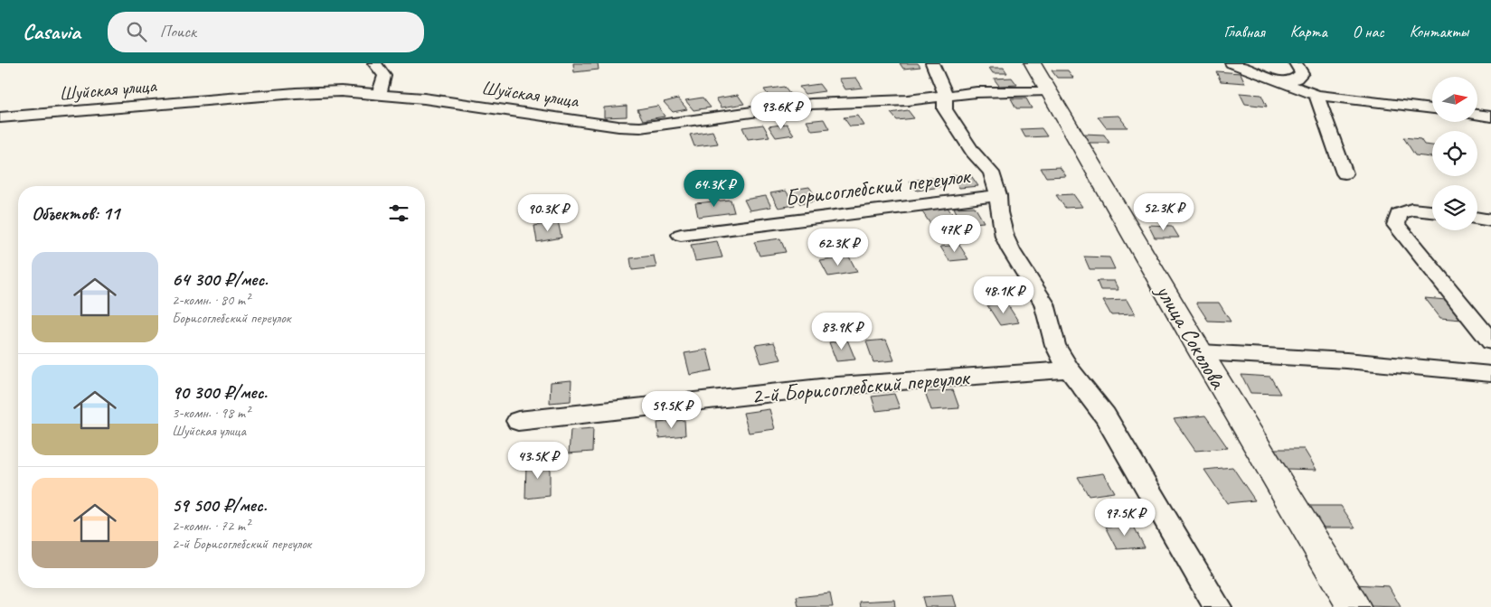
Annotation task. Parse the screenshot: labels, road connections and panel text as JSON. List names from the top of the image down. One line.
{"streets":{"main road":["улица Соколова"],"street":["Шуйская улица","Борисоглебский переулок","2-й Борисоглебский переулок"]},"crossings":[["Шуйская улица","улица Соколова"]],"north":"right","page":{"header":"Casavia","search":"Поиск","nav":["Главная","Карта","О нас","Контакты"],"price":["93.6K ₽","64.3K ₽","52.3K ₽","90.3K ₽","47K ₽","62.3K ₽","48.1K ₽","83.9K ₽","59.5K ₽","43.5K ₽","97.5K ₽"],"heading":"Объектов: 11","list":[{"name":"64 300 ₽/мес.","note":"2-комн. · 80 m² · Борисоглебский переулок"},{"name":"90 300 ₽/мес.","note":"3-комн. · 98 m² · Шуйская улица"},{"name":"59 500 ₽/мес.","note":"2-комн. · 72 m² · 2-й Борисоглебский переулок"}]}}
